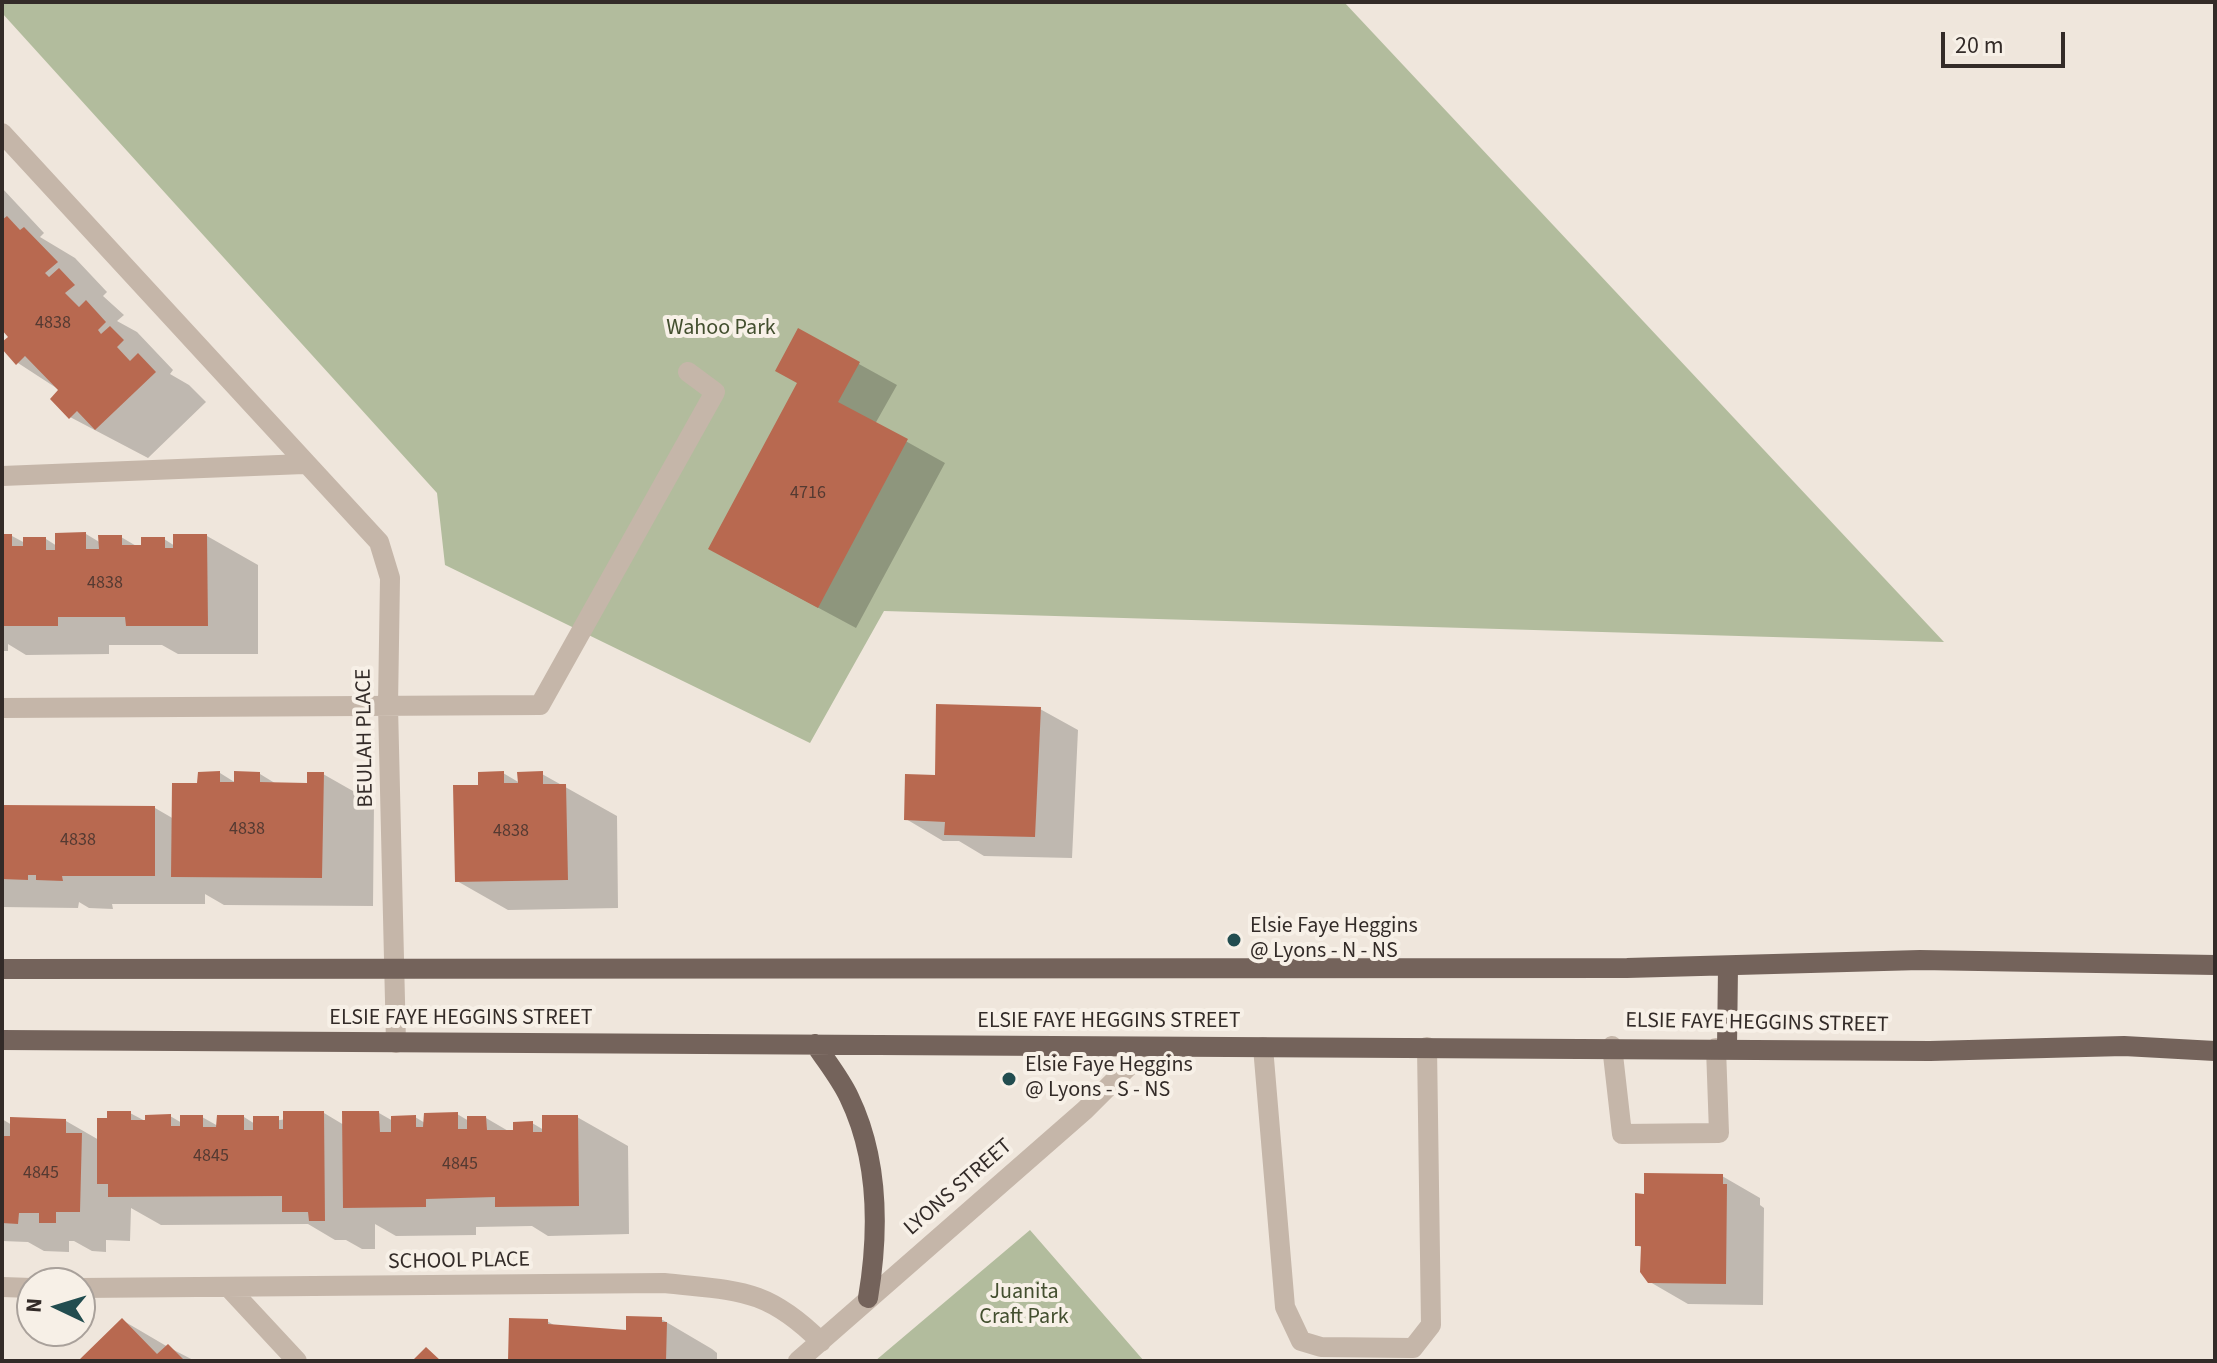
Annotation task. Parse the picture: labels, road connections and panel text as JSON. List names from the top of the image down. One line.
{"streets":{"main road":["ELSIE FAYE HEGGINS STREET"],"street":["BEULAH PLACE","LYONS STREET","SCHOOL PLACE"]},"crossings":[["BEULAH PLACE","ELSIE FAYE HEGGINS STREET"],["ELSIE FAYE HEGGINS STREET","LYONS STREET"],["LYONS STREET","SCHOOL PLACE"]],"parks":["Wahoo Park","Juanita Craft Park"],"places":["Elsie Faye Heggins @ Lyons - N - NS","Elsie Faye Heggins @ Lyons - S - NS"],"house_numbers":["4838","4716","4838","4838","4838","4838","4845","4845","4845"],"scale_bar":"20 m","north":"left"}
